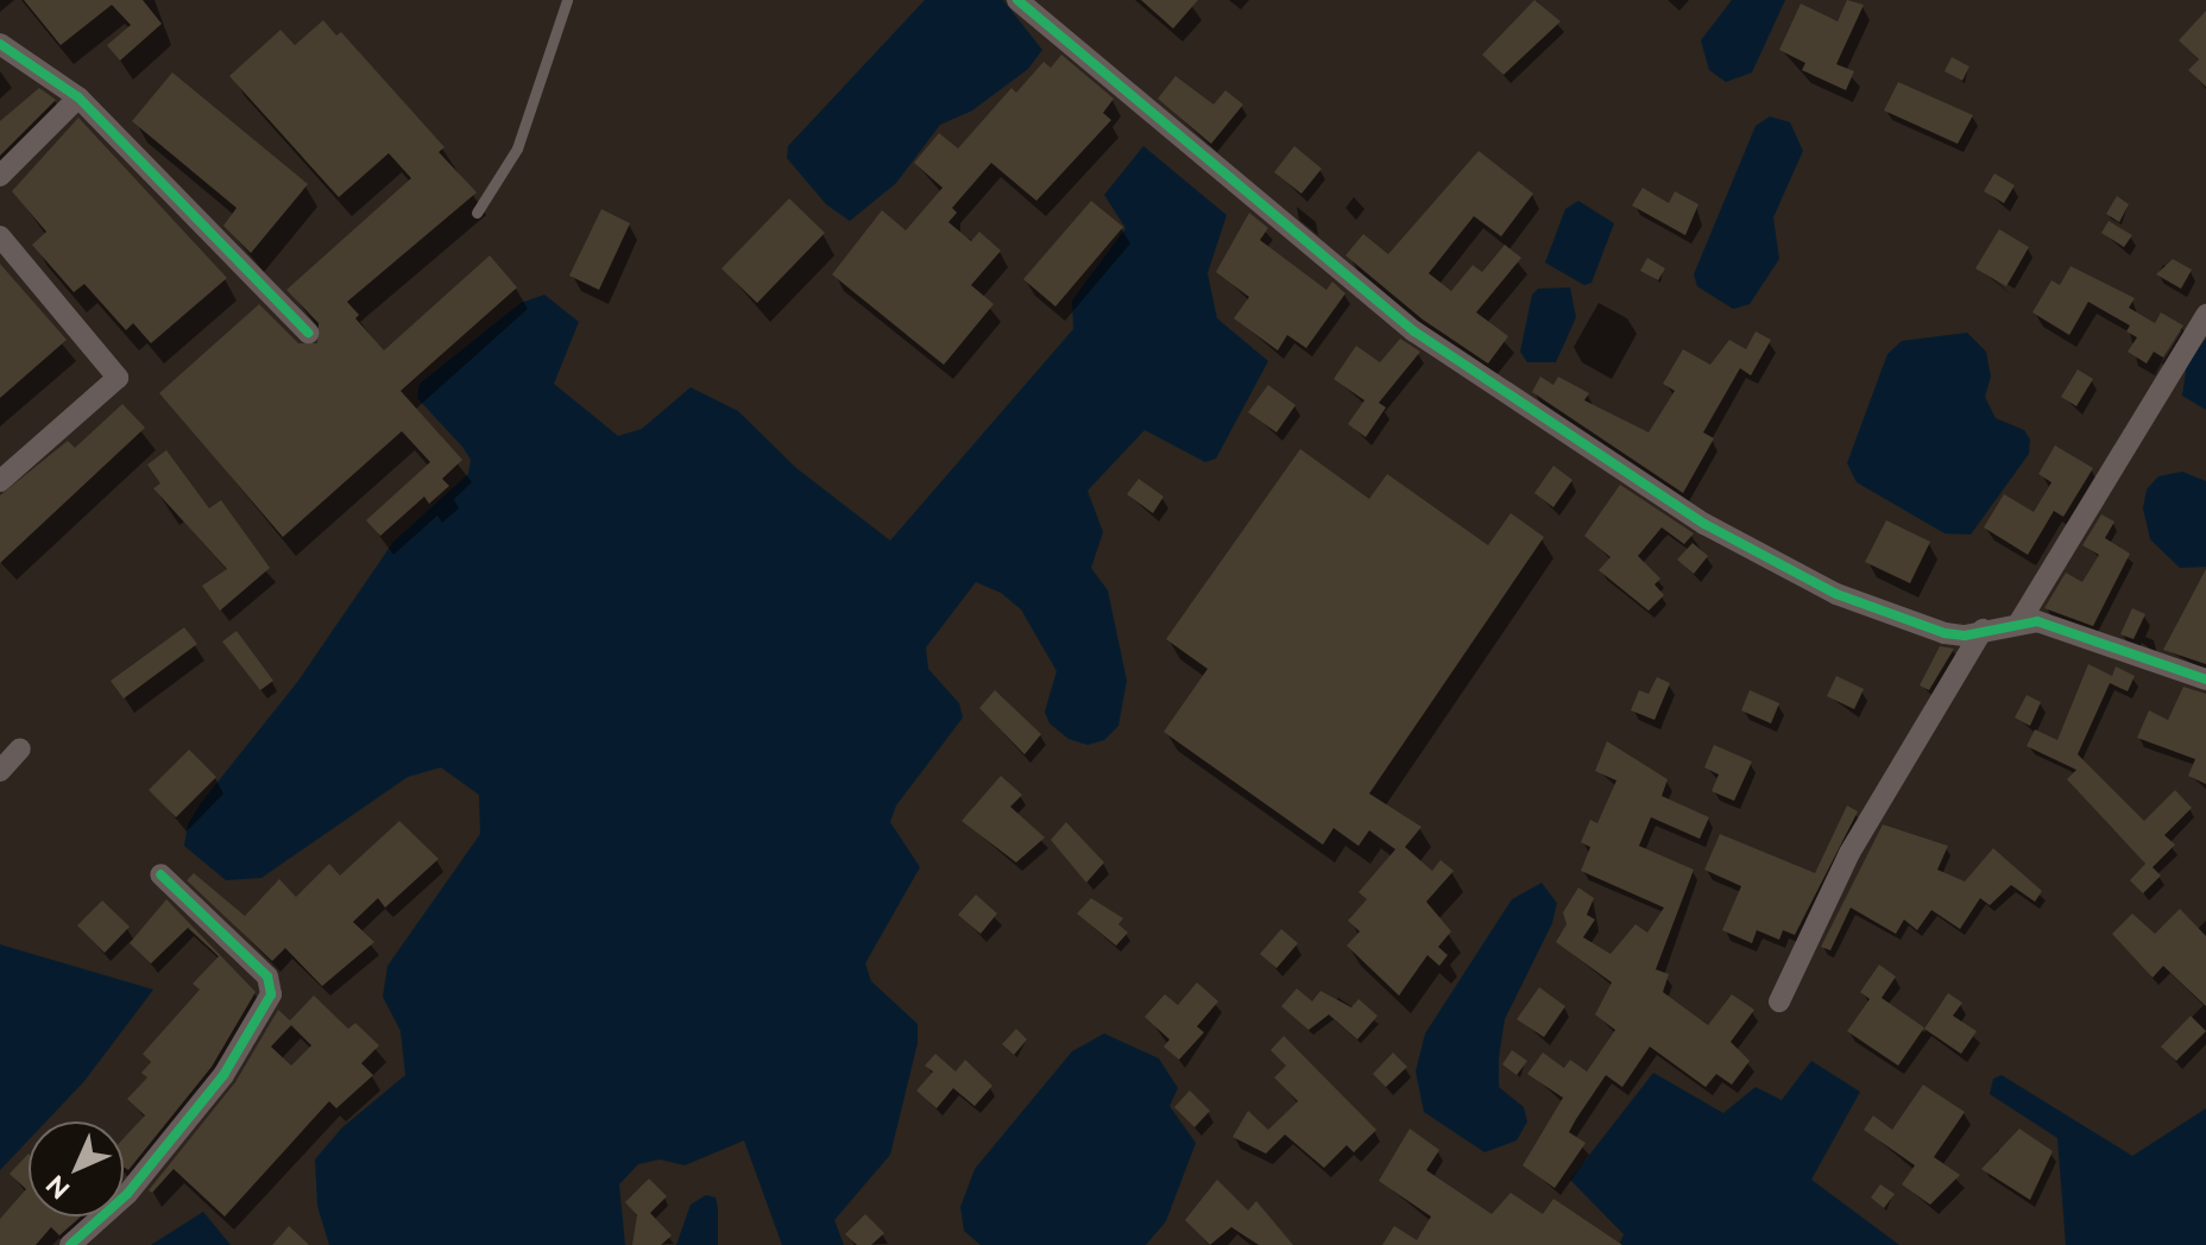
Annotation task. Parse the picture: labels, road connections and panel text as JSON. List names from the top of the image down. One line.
{"north":"bottom left"}
